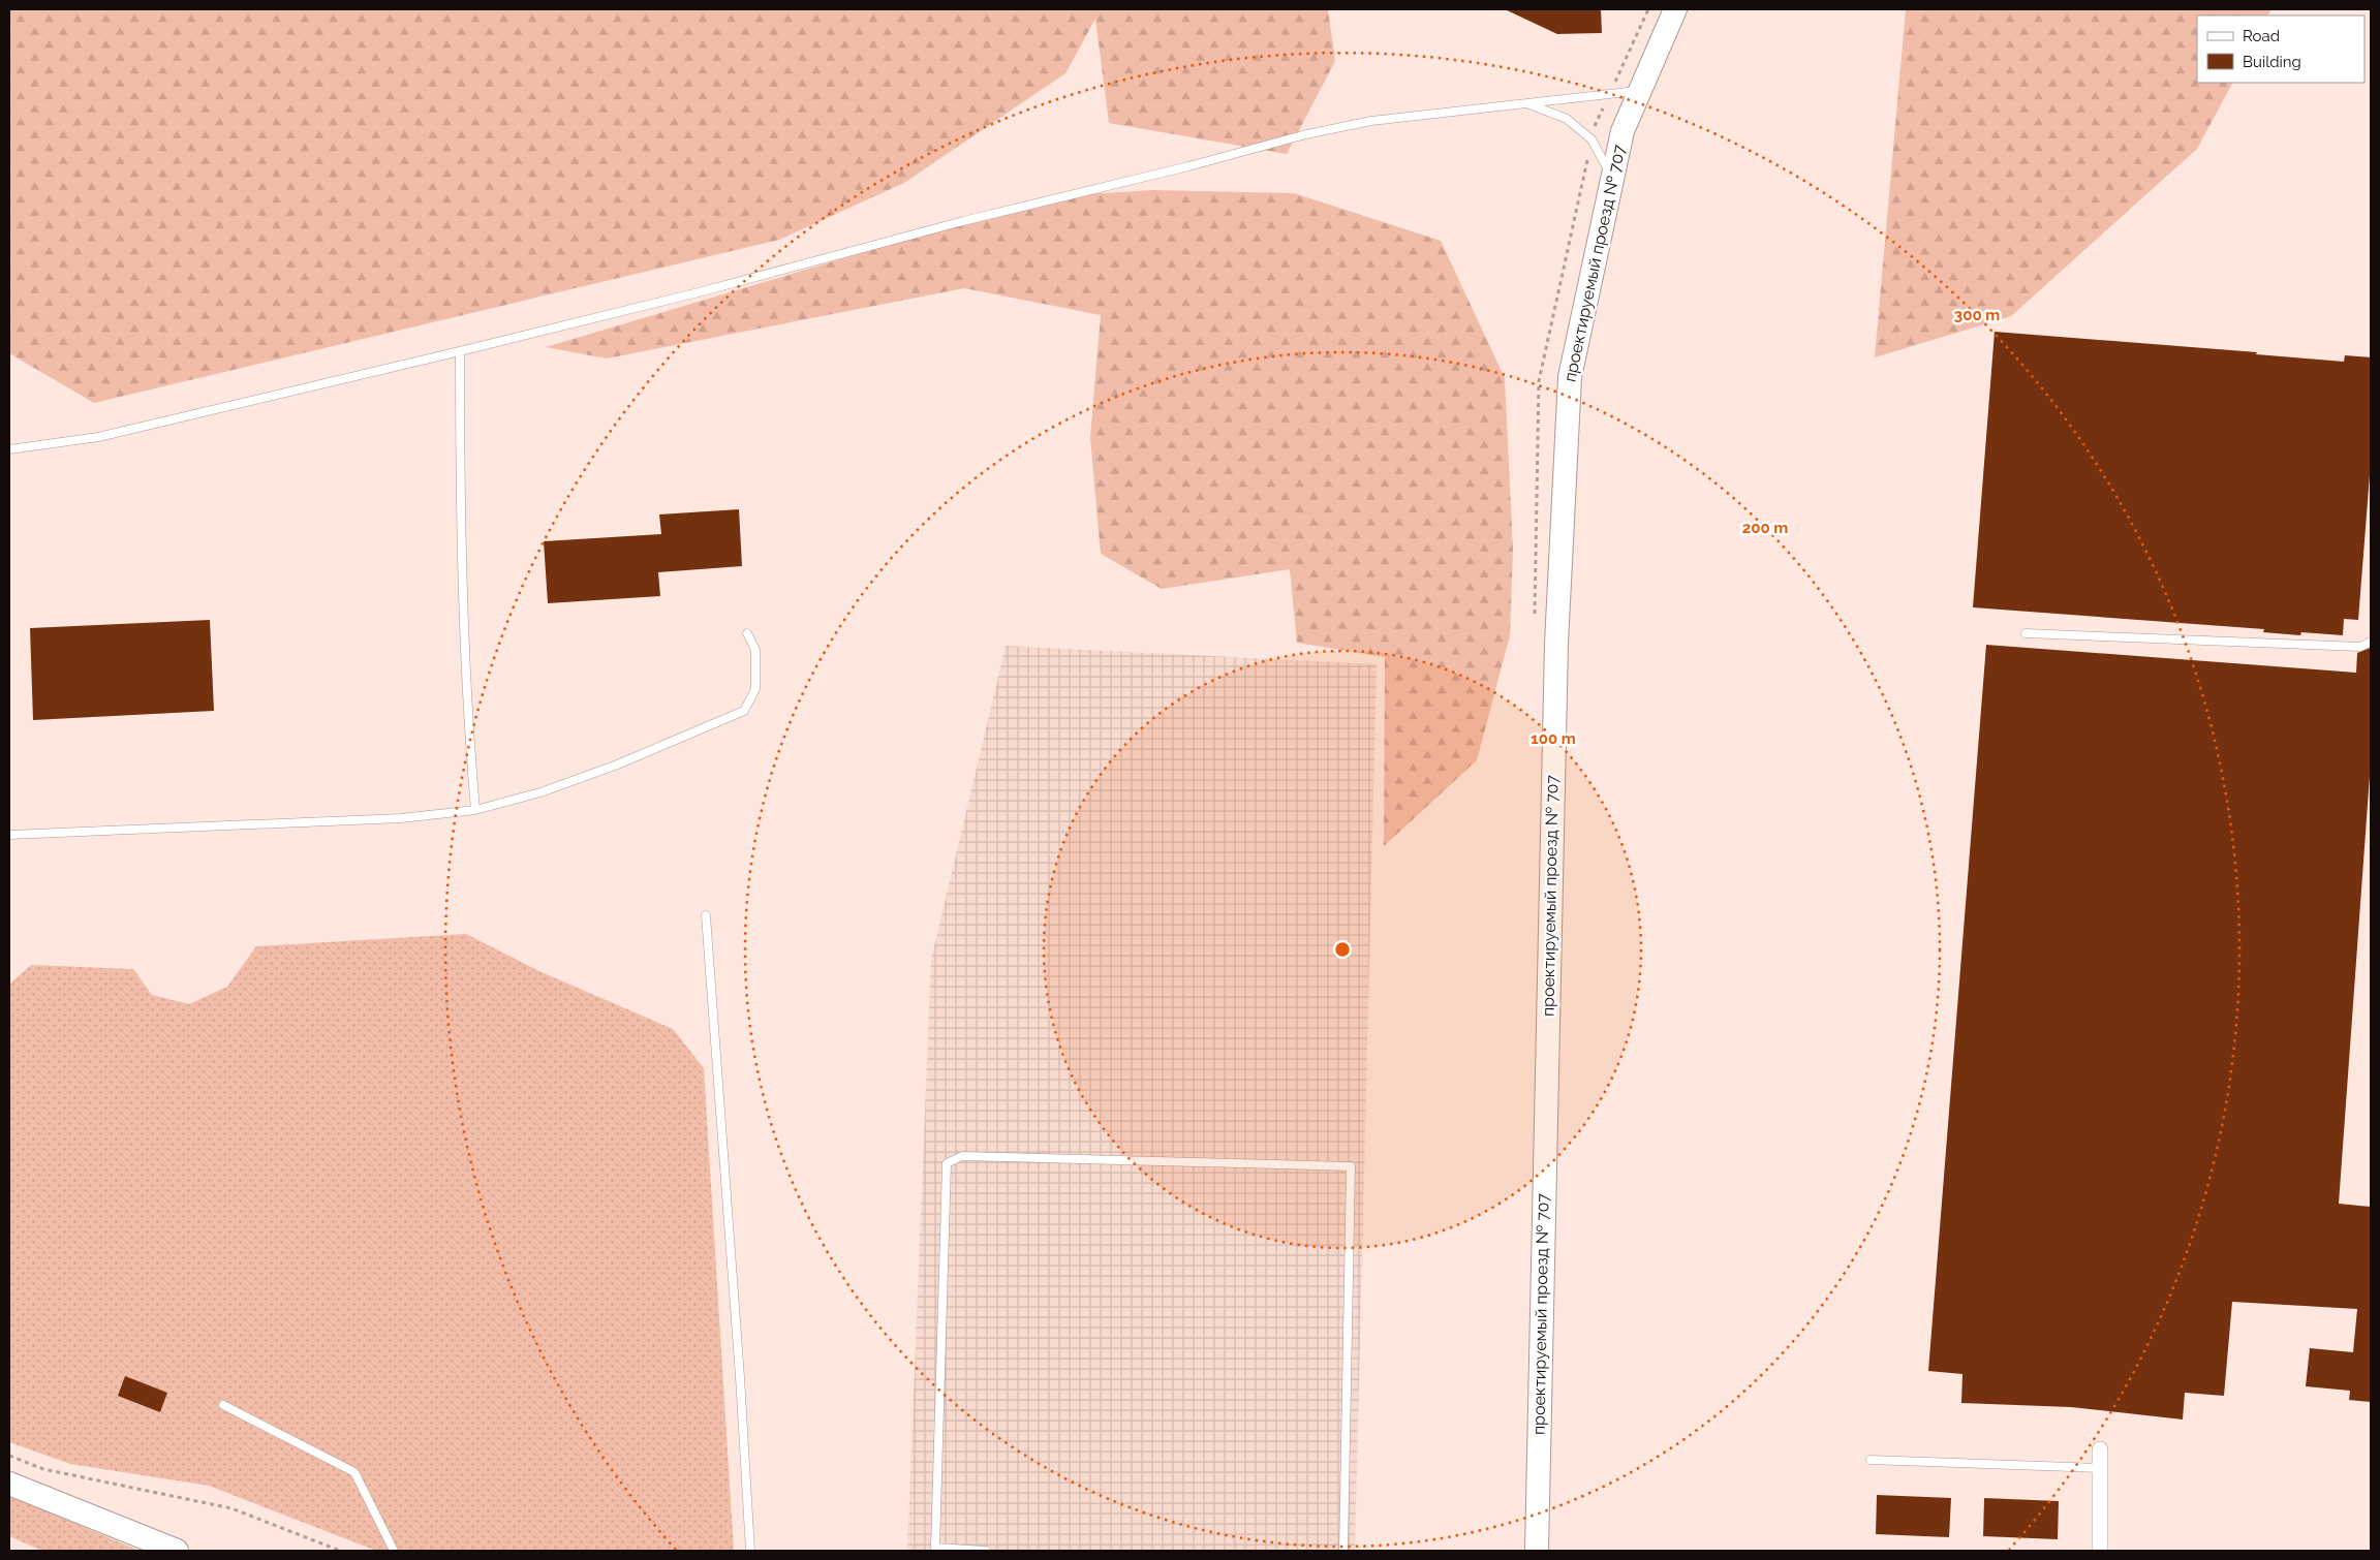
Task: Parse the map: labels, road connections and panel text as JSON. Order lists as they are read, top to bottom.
{
  "streets": {
    "street": ["проектируемый проезд № 707"]
  },
  "legend": ["Road", "Building"],
  "rings": ["300 m", "200 m", "100 m"]
}
